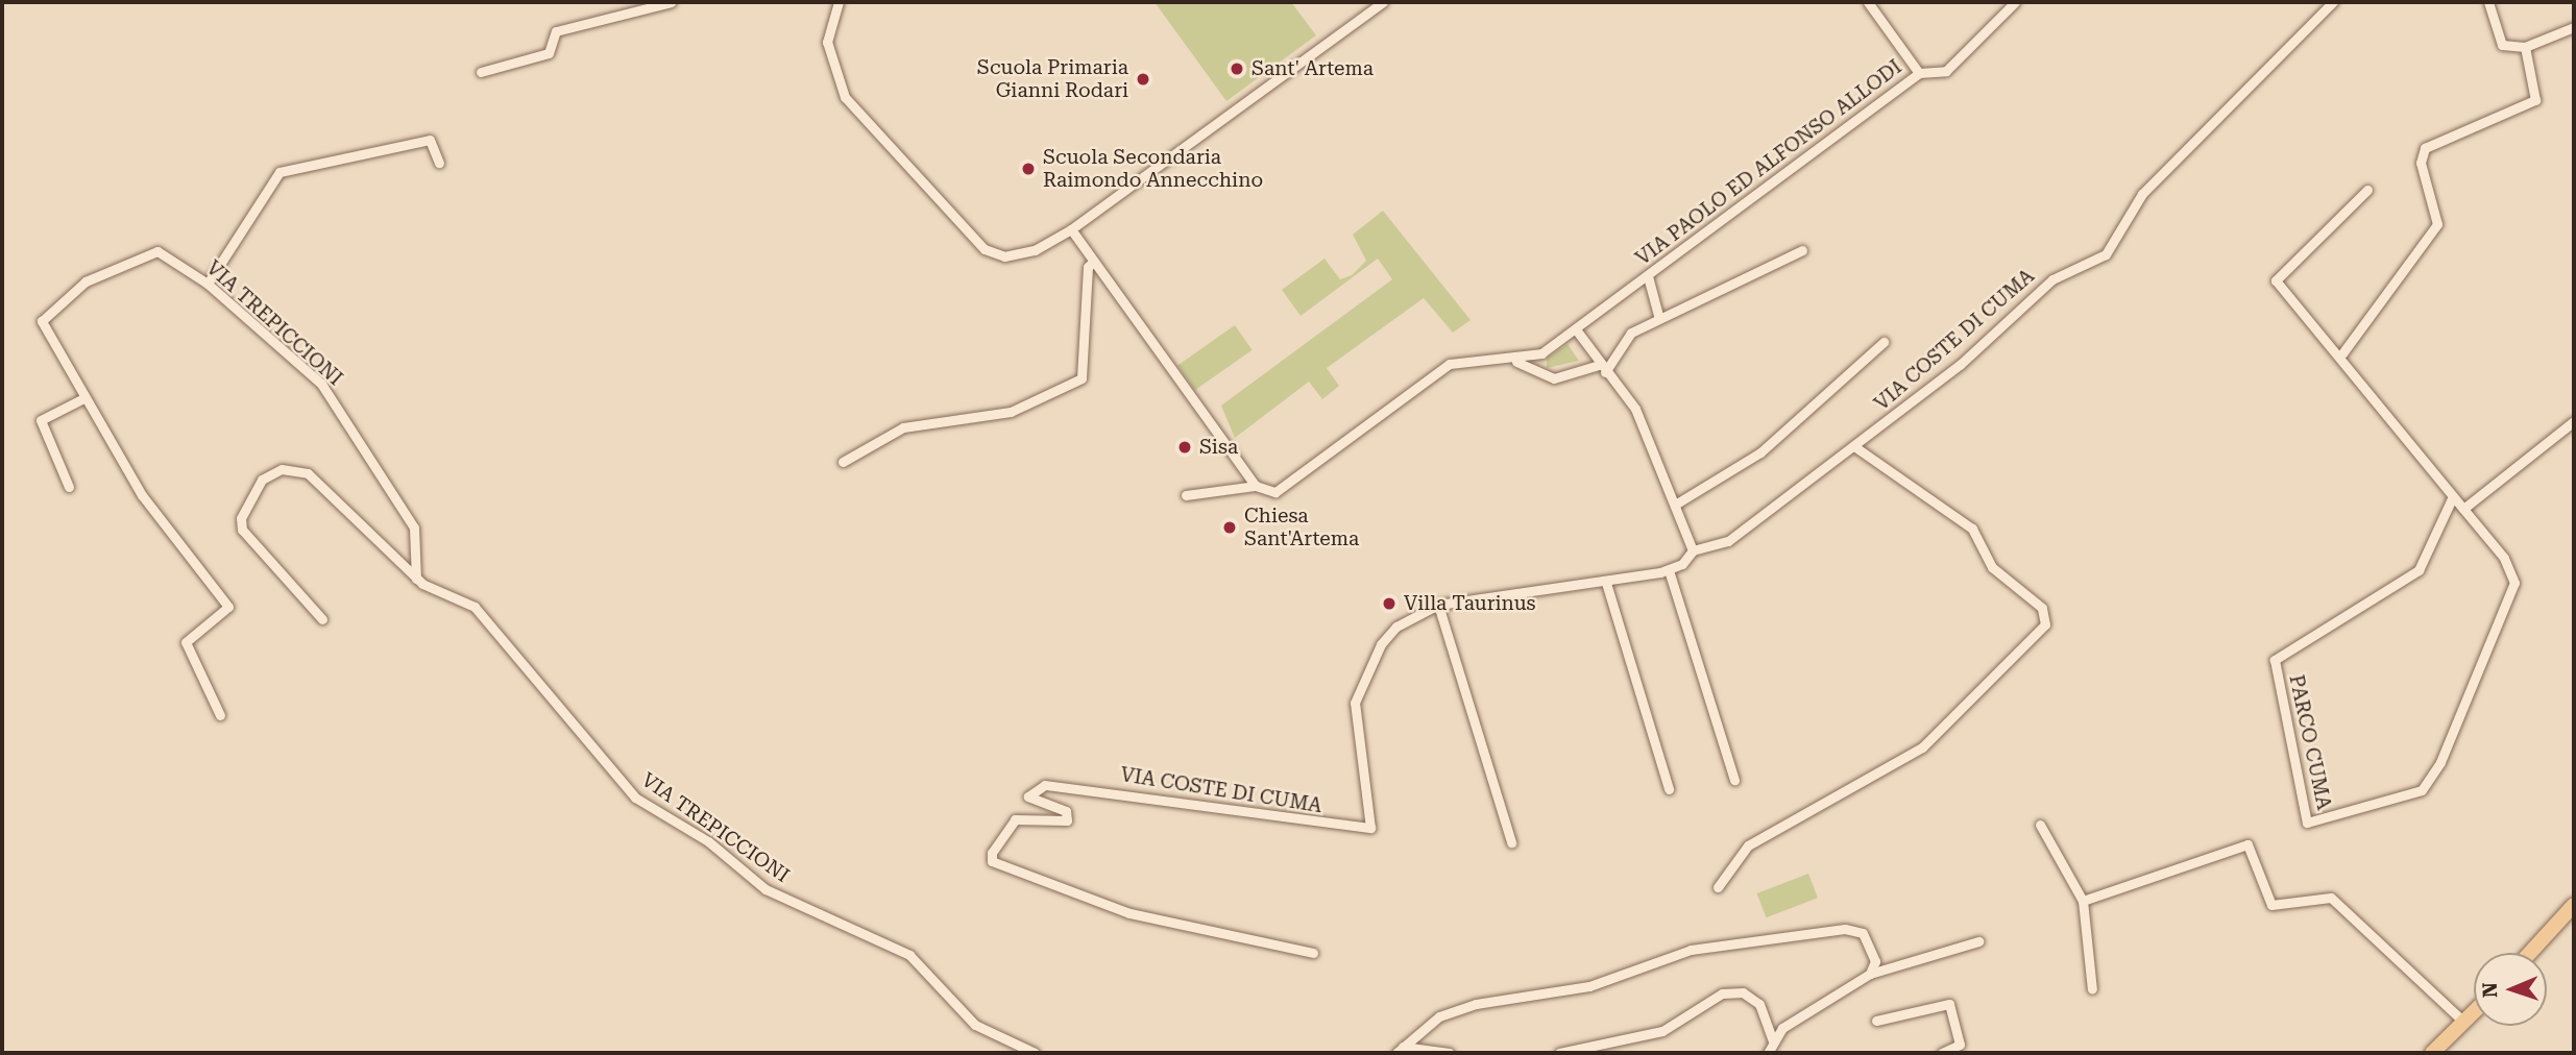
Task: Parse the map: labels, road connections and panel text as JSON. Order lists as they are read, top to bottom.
{
  "streets": {
    "street": [
      "VIA PAOLO ED ALFONSO ALLODI",
      "VIA TREPICCIONI",
      "VIA COSTE DI CUMA",
      "PARCO CUMA"
    ]
  },
  "places": [
    "Sant' Artema",
    "Scuola Primaria Gianni Rodari",
    "Scuola Secondaria Raimondo Annecchino",
    "Sisa",
    "Chiesa Sant'Artema",
    "Villa Taurinus"
  ],
  "north": "left"
}
